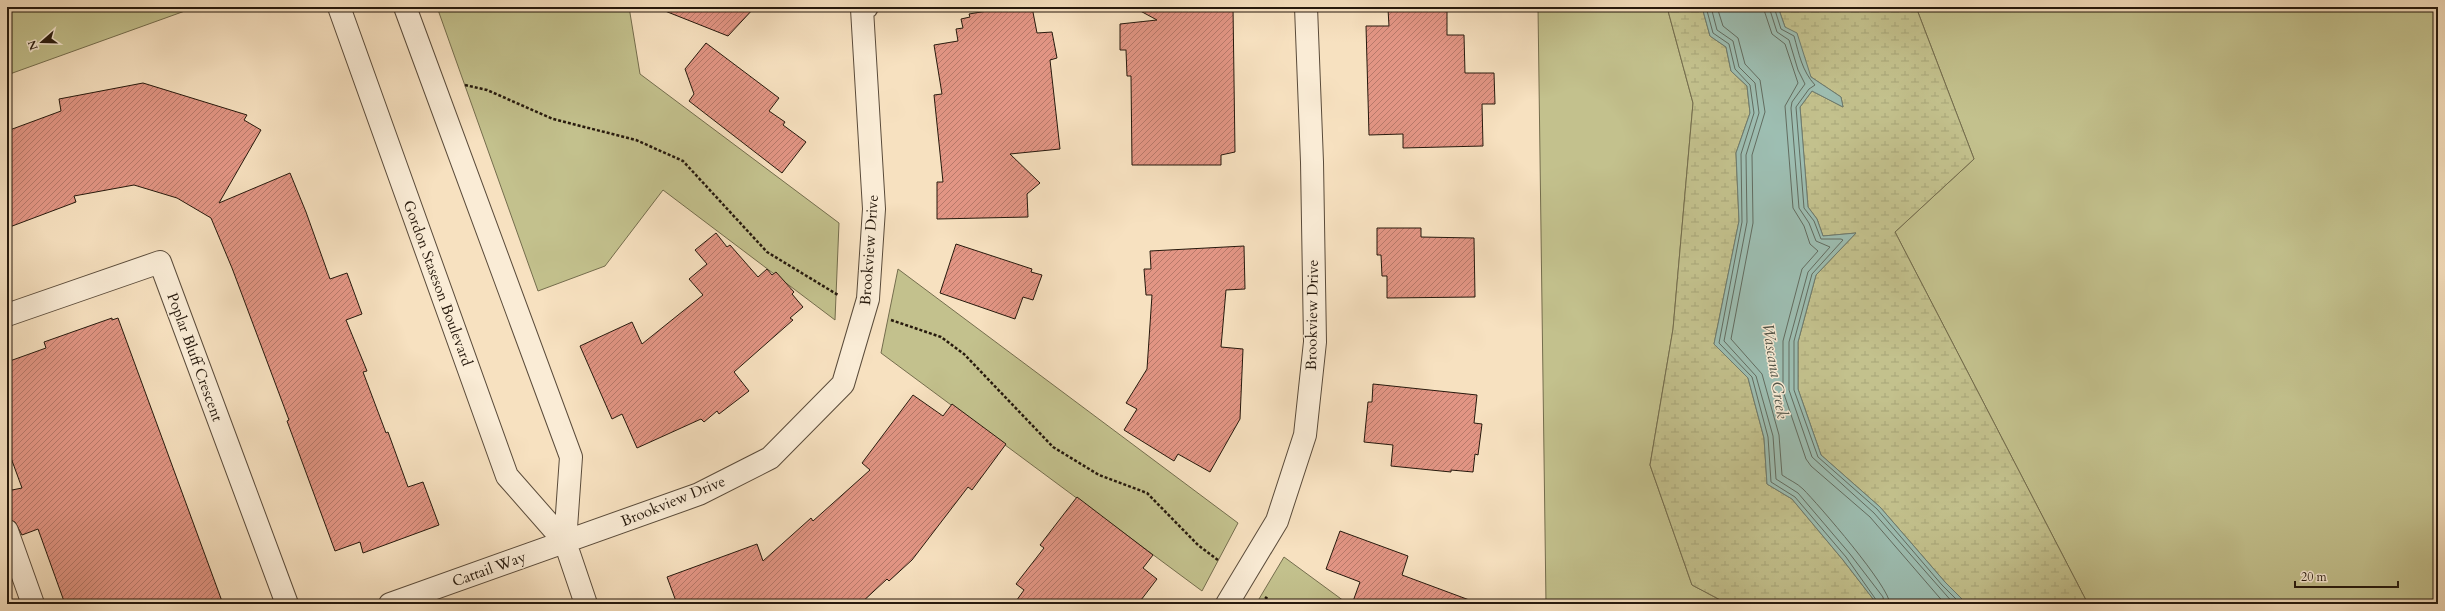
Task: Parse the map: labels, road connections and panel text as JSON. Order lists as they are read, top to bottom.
{
  "streets": {
    "street": [
      "Brookview Drive",
      "Gordon Staseson Boulevard",
      "Poplar Bluff Crescent",
      "Cattail Way"
    ]
  },
  "crossings": [
    ["Brookview Drive", "Gordon Staseson Boulevard"],
    ["Brookview Drive", "Cattail Way"],
    ["Gordon Staseson Boulevard", "Cattail Way"]
  ],
  "water": ["Wascana Creek"],
  "scale_bar": "20 m",
  "north": "left"
}
